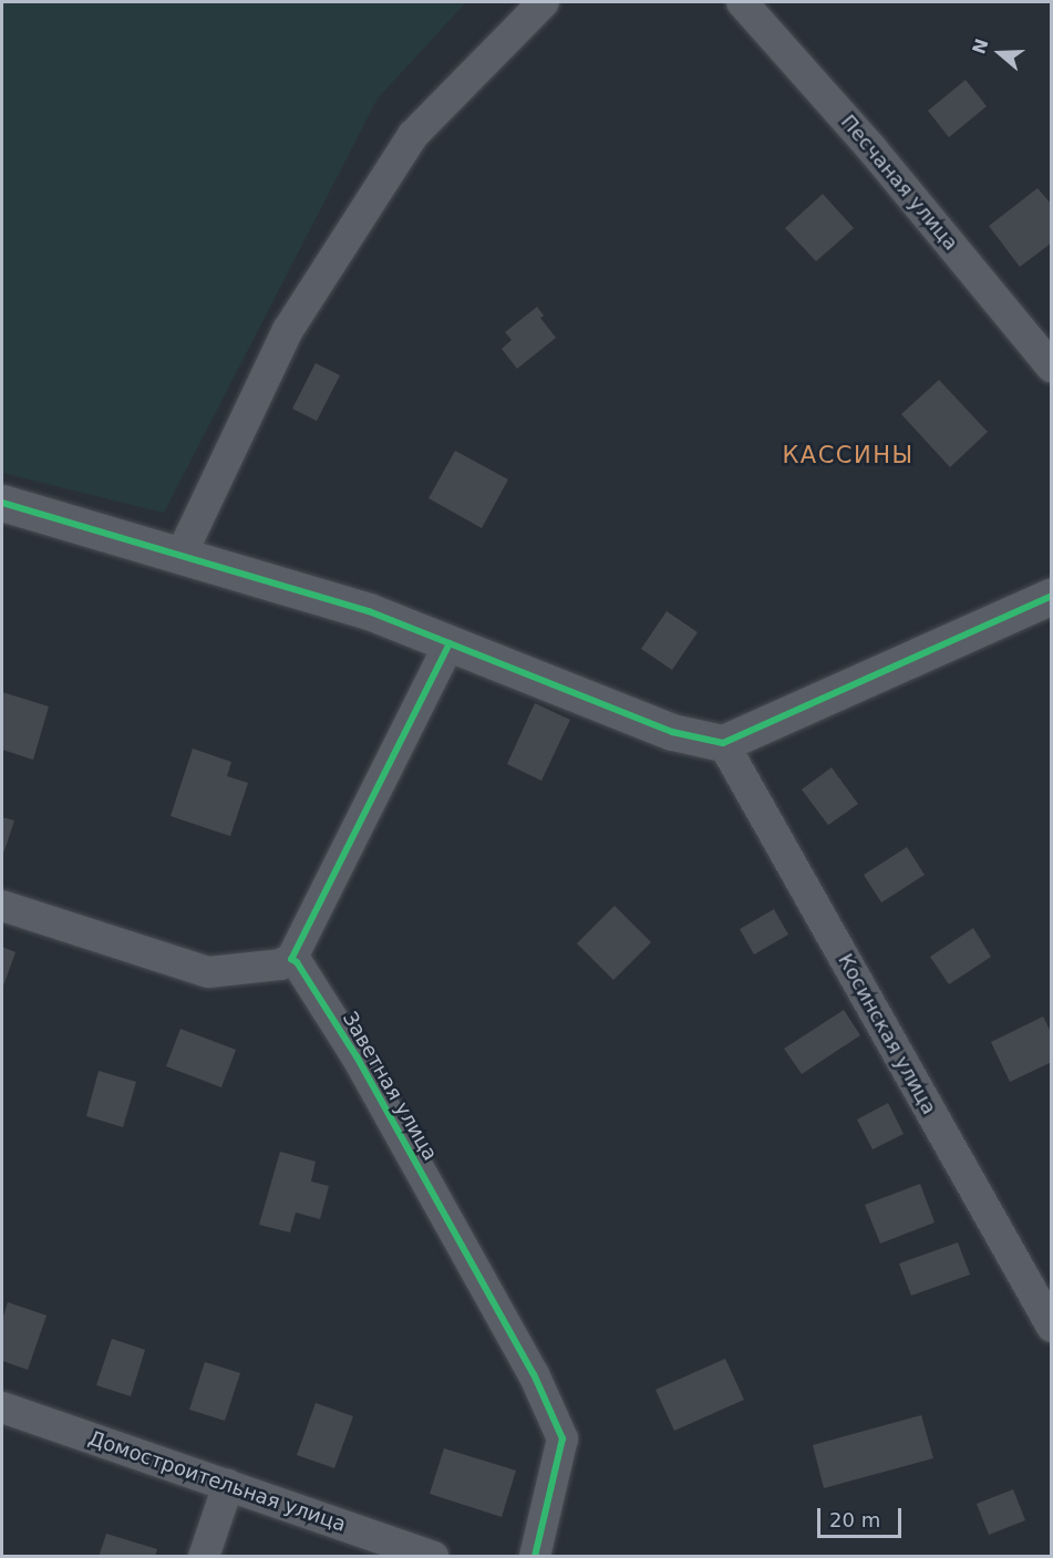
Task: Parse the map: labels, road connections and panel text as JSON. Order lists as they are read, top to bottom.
{
  "streets": {
    "street": [
      "Песчаная улица",
      "Косинская улица",
      "Заветная улица",
      "Домостроительная улица"
    ]
  },
  "districts": ["КАССИНЫ"],
  "scale_bar": "20 m",
  "north": "left"
}
